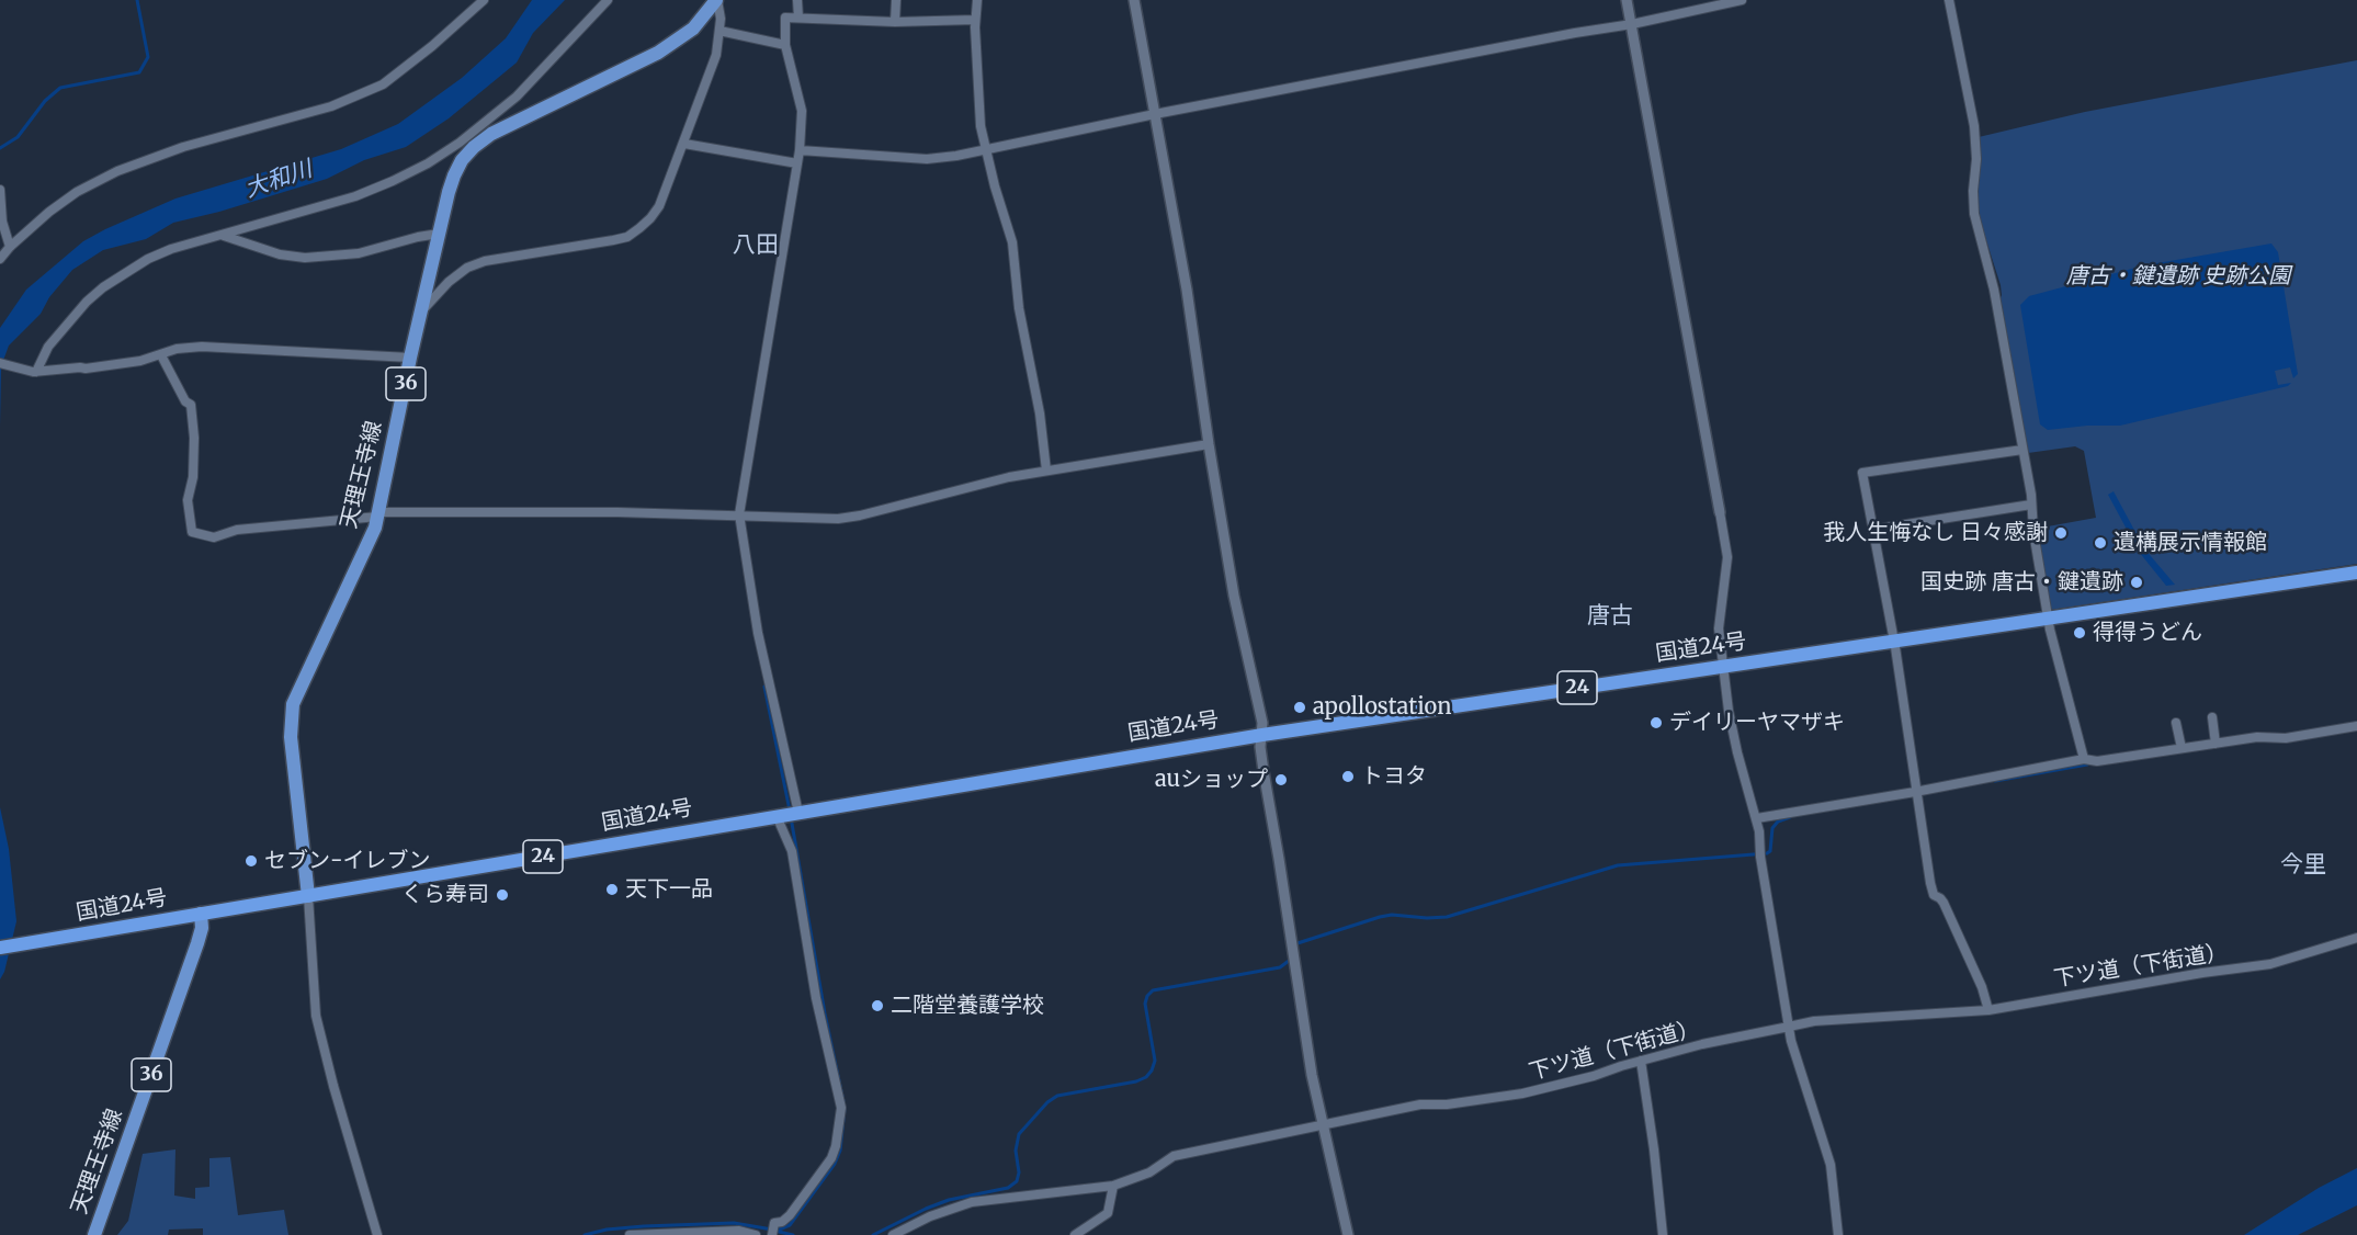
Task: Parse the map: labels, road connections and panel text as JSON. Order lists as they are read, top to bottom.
{
  "streets": {
    "highway": ["国道24号", "24"],
    "main road": ["36", "天理王寺線"],
    "street": ["下ツ道（下街道）"]
  },
  "crossings": [
    ["天理王寺線", "国道24号"]
  ],
  "districts": ["八田", "唐古", "今里"],
  "water": ["大和川"],
  "parks": ["唐古・鍵遺跡 史跡公園"],
  "places": [
    "我人生悔なし 日々感謝",
    "遺構展示情報館",
    "国史跡 唐古・鍵遺跡",
    "得得うどん",
    "apollostation",
    "デイリーヤマザキ",
    "トヨタ",
    "auショップ",
    "セブン-イレブン",
    "天下一品",
    "くら寿司",
    "二階堂養護学校"
  ]
}
